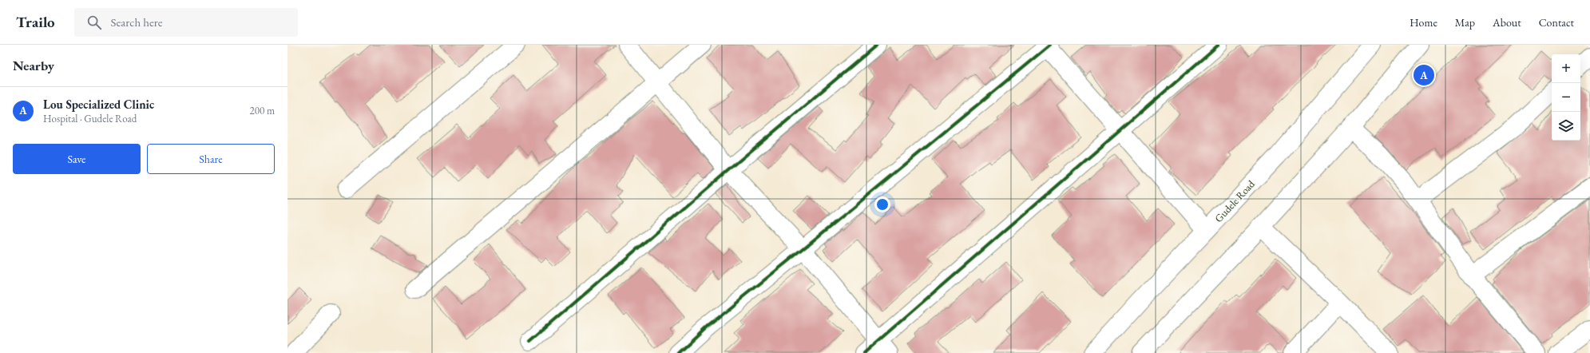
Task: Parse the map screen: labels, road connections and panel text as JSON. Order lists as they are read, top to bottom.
{
  "streets": {
    "main road": ["Gudele Road"]
  },
  "page": {
    "header": "Trailo",
    "search": "Search here",
    "nav": [
      "Home",
      "Map",
      "About",
      "Contact"
    ],
    "heading": "Nearby",
    "map_buttons": ["+", "−"],
    "pins": "A",
    "list": [
      {
        "mark": "A",
        "name": "Lou Specialized Clinic",
        "note": "Hospital · Gudele Road",
        "value": "200 m"
      }
    ],
    "buttons": ["Save", "Share"]
  }
}
